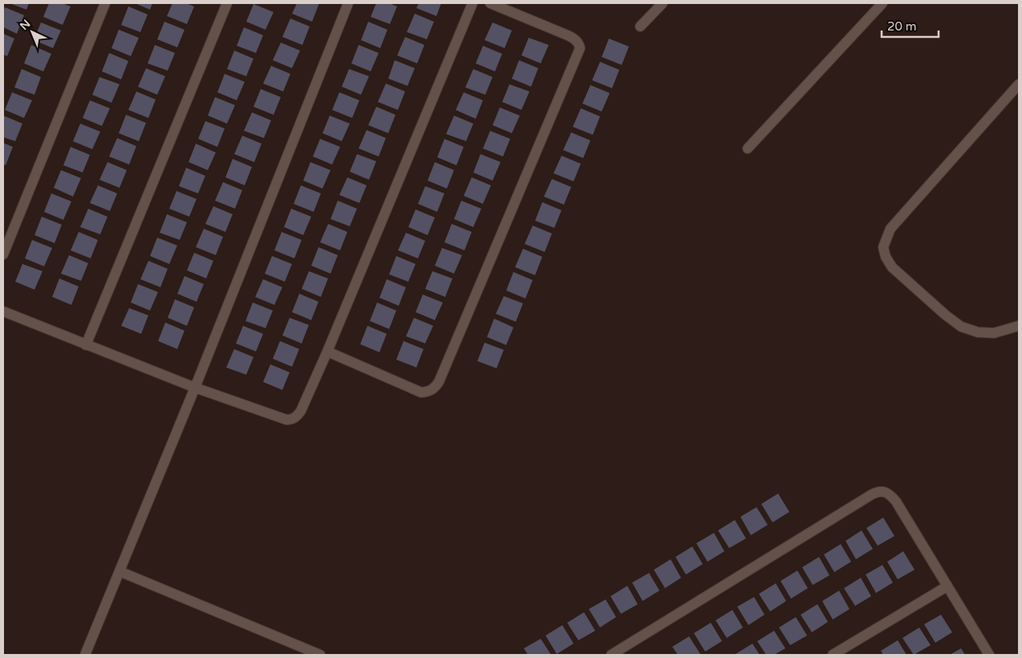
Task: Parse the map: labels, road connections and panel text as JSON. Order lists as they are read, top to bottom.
{
  "scale_bar": "20 m",
  "north": "top left"
}
